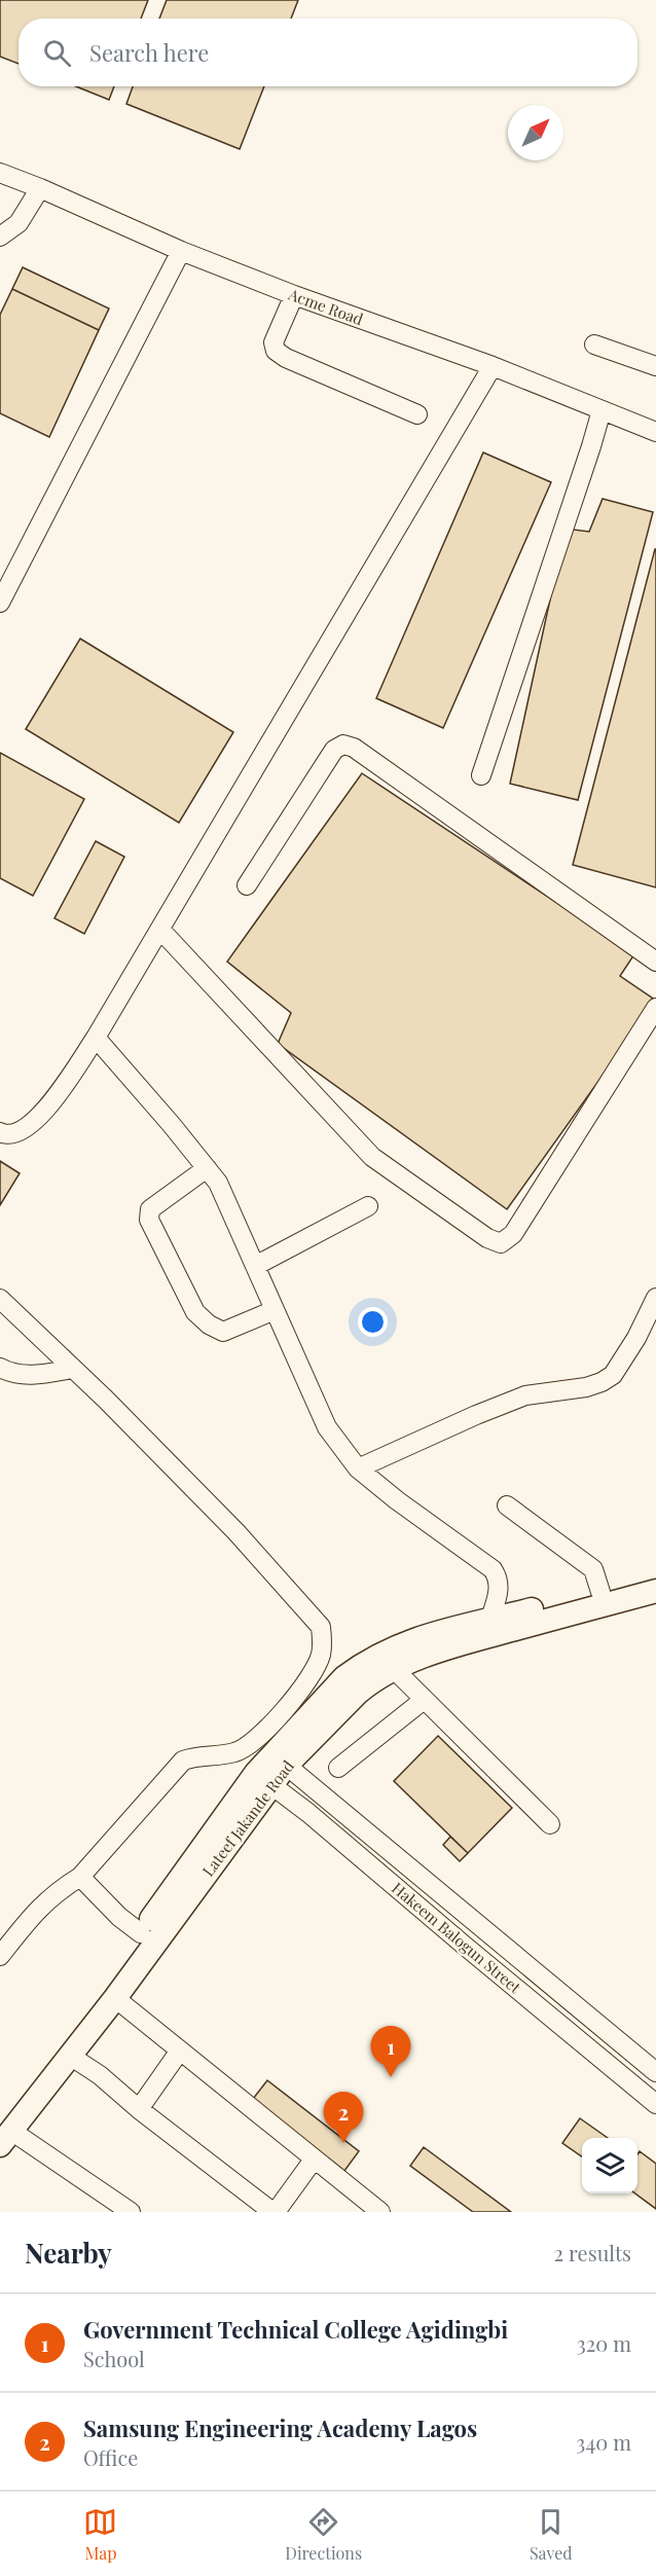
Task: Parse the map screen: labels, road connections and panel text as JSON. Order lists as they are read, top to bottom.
{
  "streets": {
    "main road": ["Lateef Jakande Road"],
    "street": ["Acme Road", "Hakeem Balogun Street"]
  },
  "crossings": [
    ["Lateef Jakande Road", "Hakeem Balogun Street"]
  ],
  "north": "top right",
  "page": {
    "search": "Search here",
    "pins": ["1", "2"],
    "heading": ["Nearby", "2 results"],
    "list": [
      {
        "mark": "1",
        "name": "Government Technical College Agidingbi",
        "note": "School",
        "value": "320 m"
      },
      {
        "mark": "2",
        "name": "Samsung Engineering Academy Lagos",
        "note": "Office",
        "value": "340 m"
      }
    ],
    "nav": ["Map", "Directions", "Saved"]
  }
}
